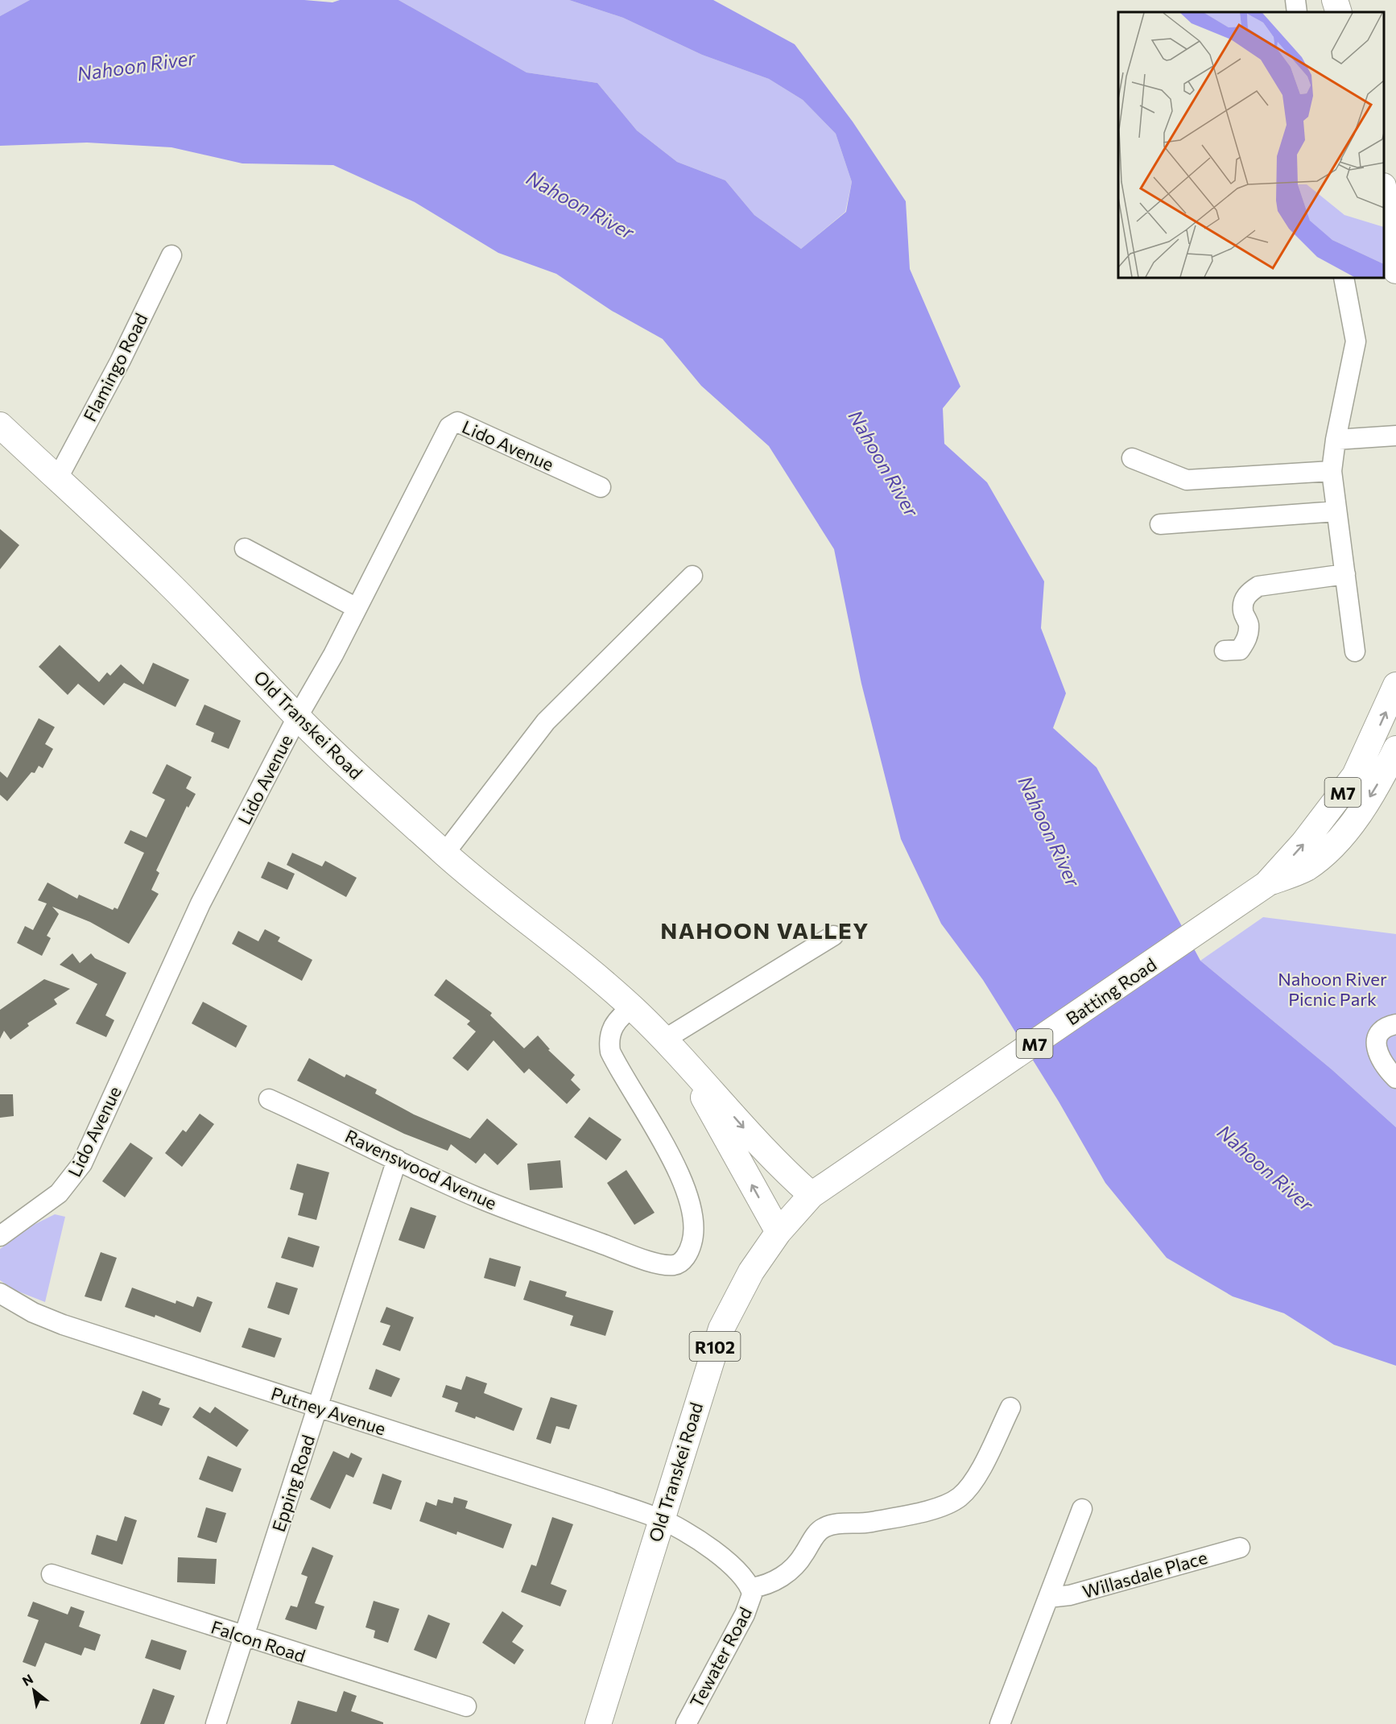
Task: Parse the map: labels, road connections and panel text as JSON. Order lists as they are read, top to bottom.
{
  "streets": {
    "main road": [
      "Old Transkei Road",
      "M7",
      "Batting Road",
      "R102"
    ],
    "street": [
      "Flamingo Road",
      "Lido Avenue",
      "Ravenswood Avenue",
      "Putney Avenue",
      "Epping Road",
      "Willasdale Place",
      "Falcon Road",
      "Tewater Road"
    ]
  },
  "crossings": [
    ["Flamingo Road", "Old Transkei Road"],
    ["Lido Avenue", "Old Transkei Road"],
    ["Old Transkei Road", "Batting Road"],
    ["Old Transkei Road", "Ravenswood Avenue"],
    ["Old Transkei Road", "Putney Avenue"],
    ["Old Transkei Road", "Tewater Road"],
    ["Ravenswood Avenue", "Epping Road"],
    ["Putney Avenue", "Epping Road"],
    ["Putney Avenue", "Tewater Road"],
    ["Epping Road", "Falcon Road"]
  ],
  "districts": ["NAHOON VALLEY"],
  "water": ["Nahoon River"],
  "parks": ["Nahoon River Picnic Park"],
  "north": "top left"
}
